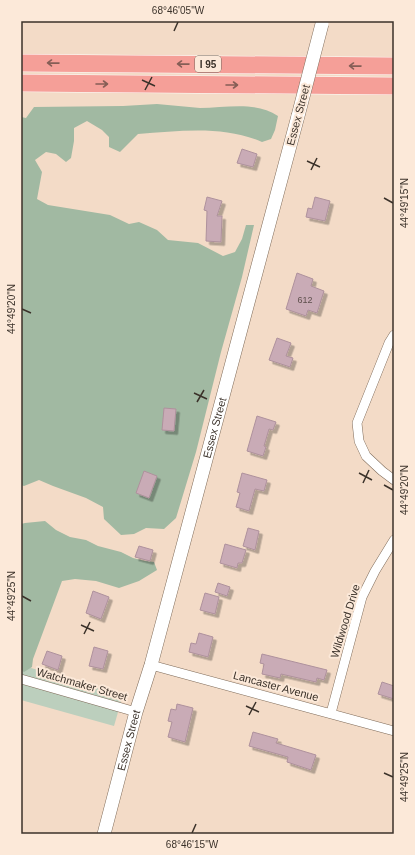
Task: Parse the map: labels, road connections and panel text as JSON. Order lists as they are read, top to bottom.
{
  "streets": {
    "highway": ["I 95"],
    "street": [
      "Essex Street",
      "Wildwood Drive",
      "Watchmaker Street",
      "Lancaster Avenue"
    ]
  },
  "crossings": [
    ["Essex Street", "Watchmaker Street"],
    ["Essex Street", "Lancaster Avenue"],
    ["Wildwood Drive", "Lancaster Avenue"]
  ],
  "house_numbers": ["612"],
  "coordinates": [
    "68°46'05\"W",
    "44°49'15\"N",
    "44°49'20\"N",
    "44°49'25\"N",
    "68°46'15\"W"
  ]
}
